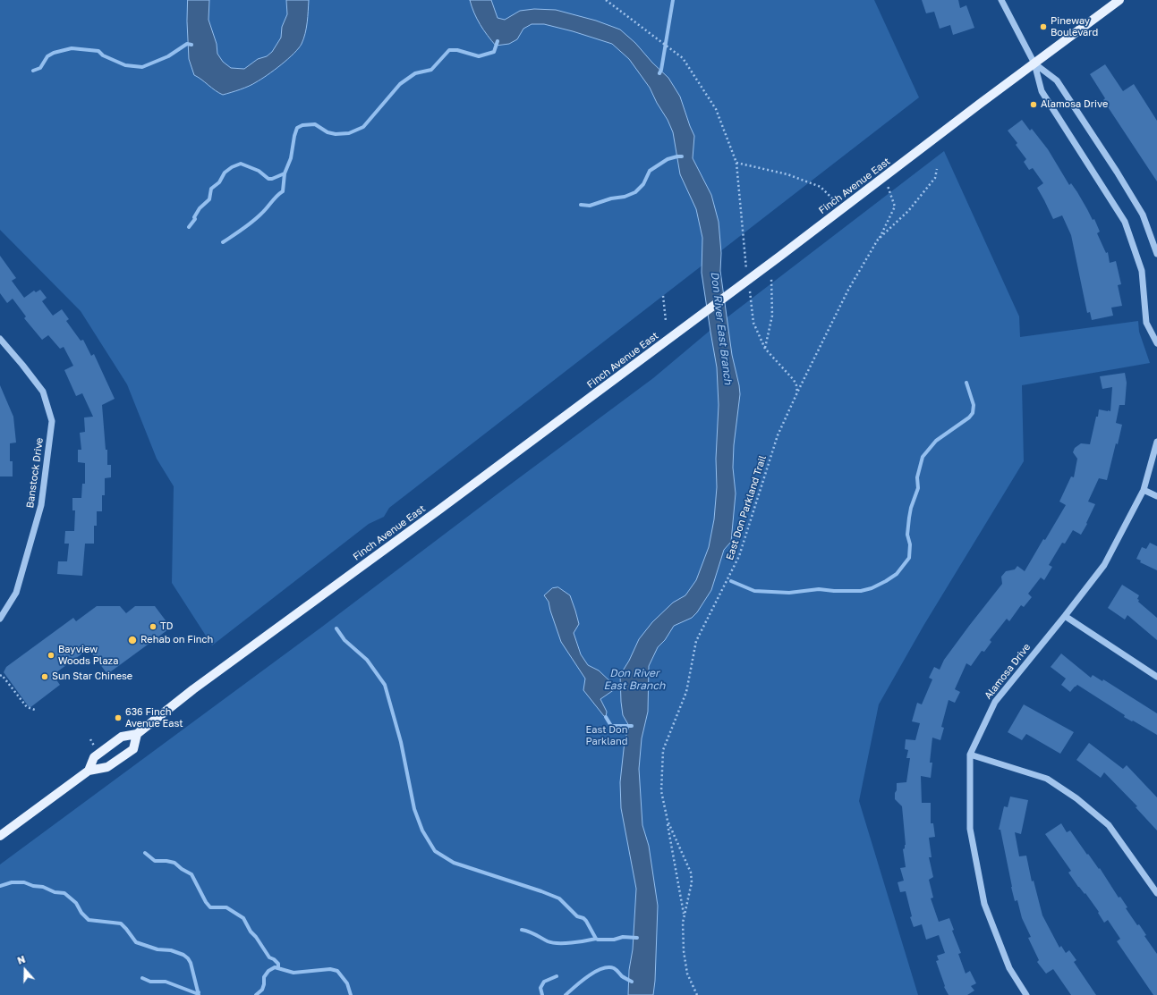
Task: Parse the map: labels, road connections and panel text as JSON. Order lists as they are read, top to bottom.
{
  "streets": {
    "main road": ["Finch Avenue East"],
    "street": ["Banstock Drive", "Alamosa Drive"],
    "path": ["East Don Parkland Trail"]
  },
  "crossings": [
    ["Finch Avenue East", "East Don Parkland Trail"]
  ],
  "water": ["Don River East Branch"],
  "parks": ["East Don Parkland"],
  "places": [
    "Pineway Boulevard",
    "Alamosa Drive",
    "TD",
    "Rehab on Finch",
    "Bayview Woods Plaza",
    "Sun Star Chinese",
    "636 Finch Avenue East"
  ],
  "north": "top"
}
